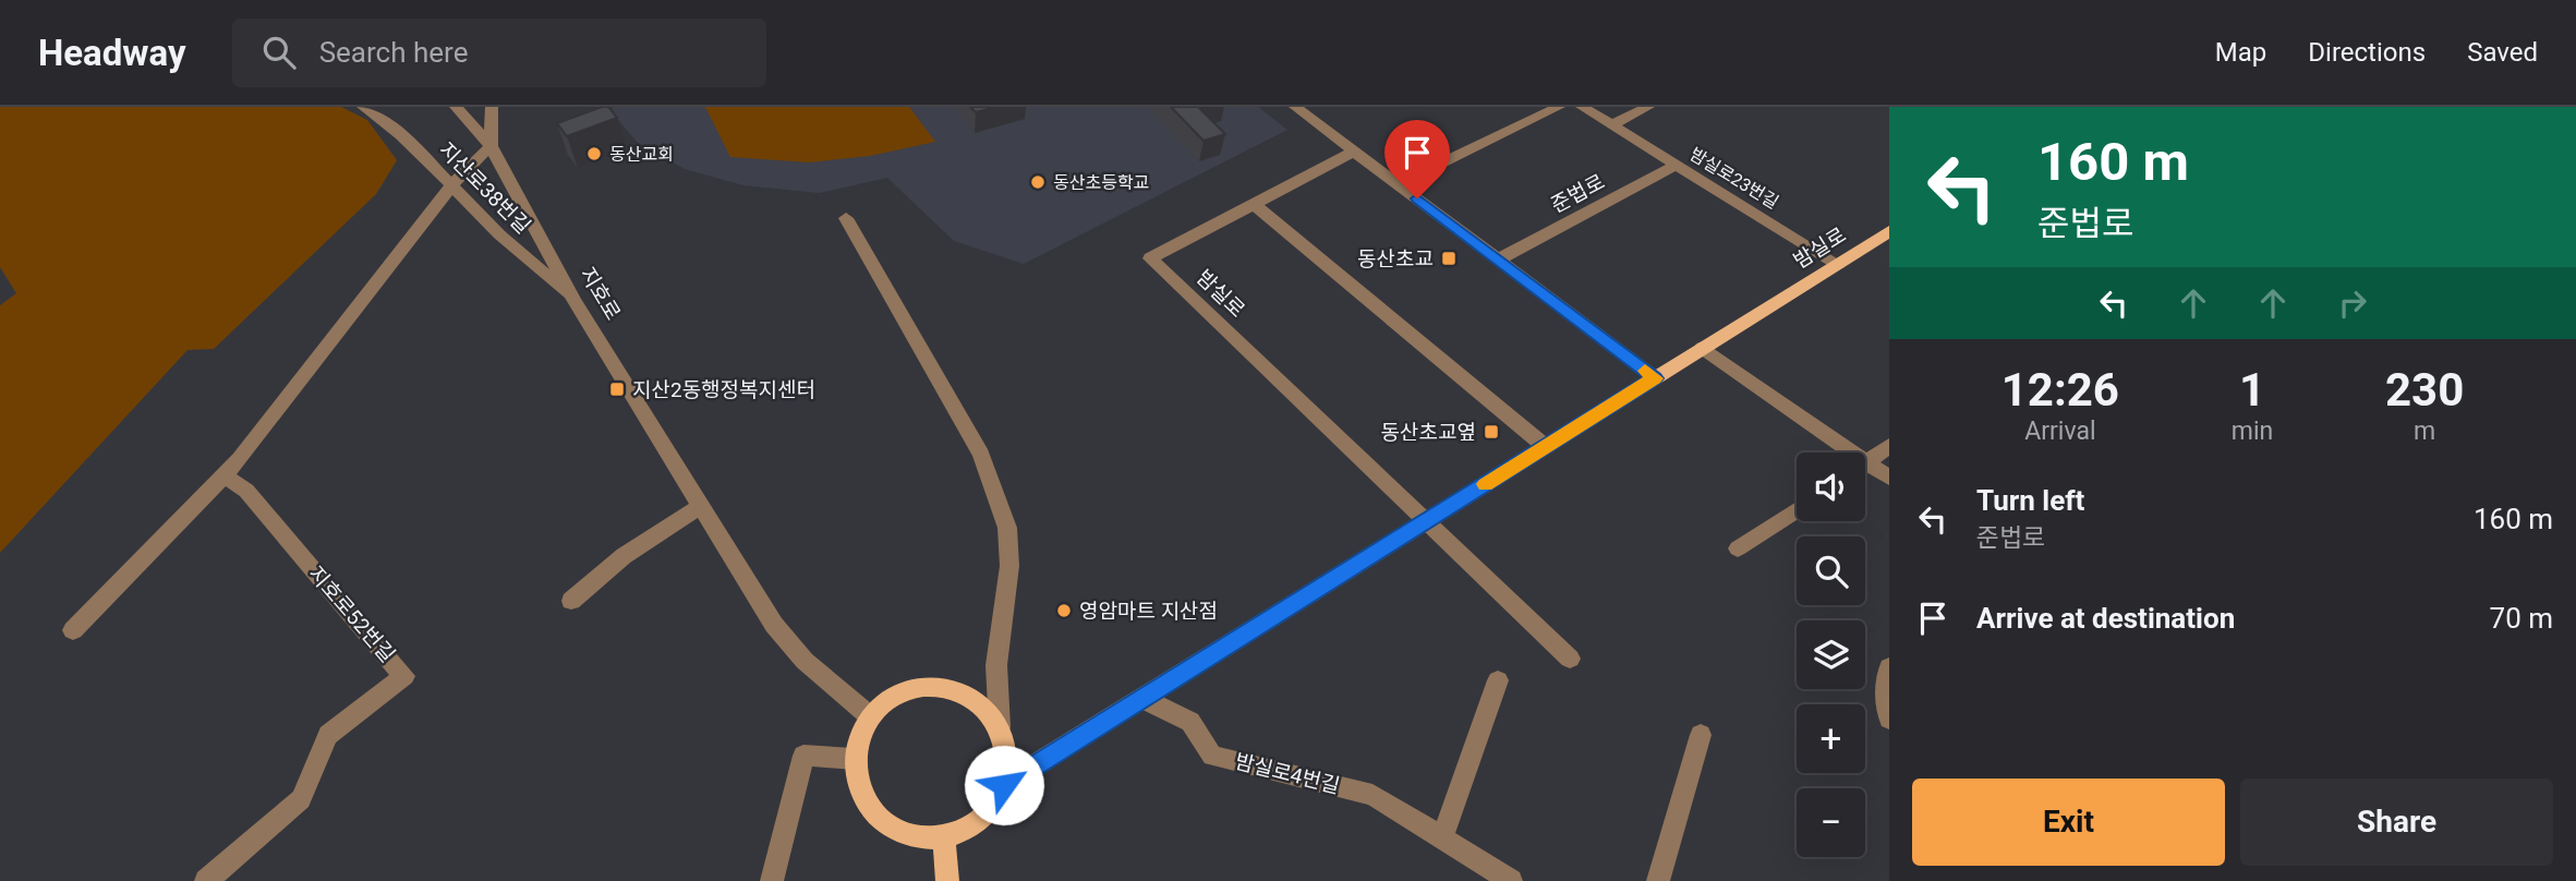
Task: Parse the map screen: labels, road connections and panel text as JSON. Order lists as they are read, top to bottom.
{
  "streets": {
    "main road": ["밤실로"],
    "street": [
      "밤실로23번길",
      "지산로38번길",
      "준법로",
      "지호로",
      "지호로52번길",
      "밤실로4번길"
    ]
  },
  "crossings": [
    ["밤실로23번길", "준법로"],
    ["밤실로23번길", "밤실로"],
    ["지산로38번길", "지호로"],
    ["밤실로", "지호로"],
    ["밤실로", "밤실로4번길"]
  ],
  "places": {
    "other": ["동산교회", "동산초등학교", "영암마트 지산점"],
    "transit": ["동산초교", "지산2동행정복지센터", "동산초교옆"]
  },
  "page": {
    "header": "Headway",
    "search": "Search here",
    "nav": ["Map", "Directions", "Saved"],
    "turn": ["160 m", "준법로"],
    "eta": [
      "12:26",
      "Arrival",
      "1",
      "min",
      "230",
      "m"
    ],
    "map_buttons": ["+", "−"],
    "list": [
      {
        "name": "Turn left",
        "note": "준법로",
        "value": "160 m"
      },
      {
        "name": "Arrive at destination",
        "value": "70 m"
      }
    ],
    "buttons": ["Exit", "Share"]
  }
}
